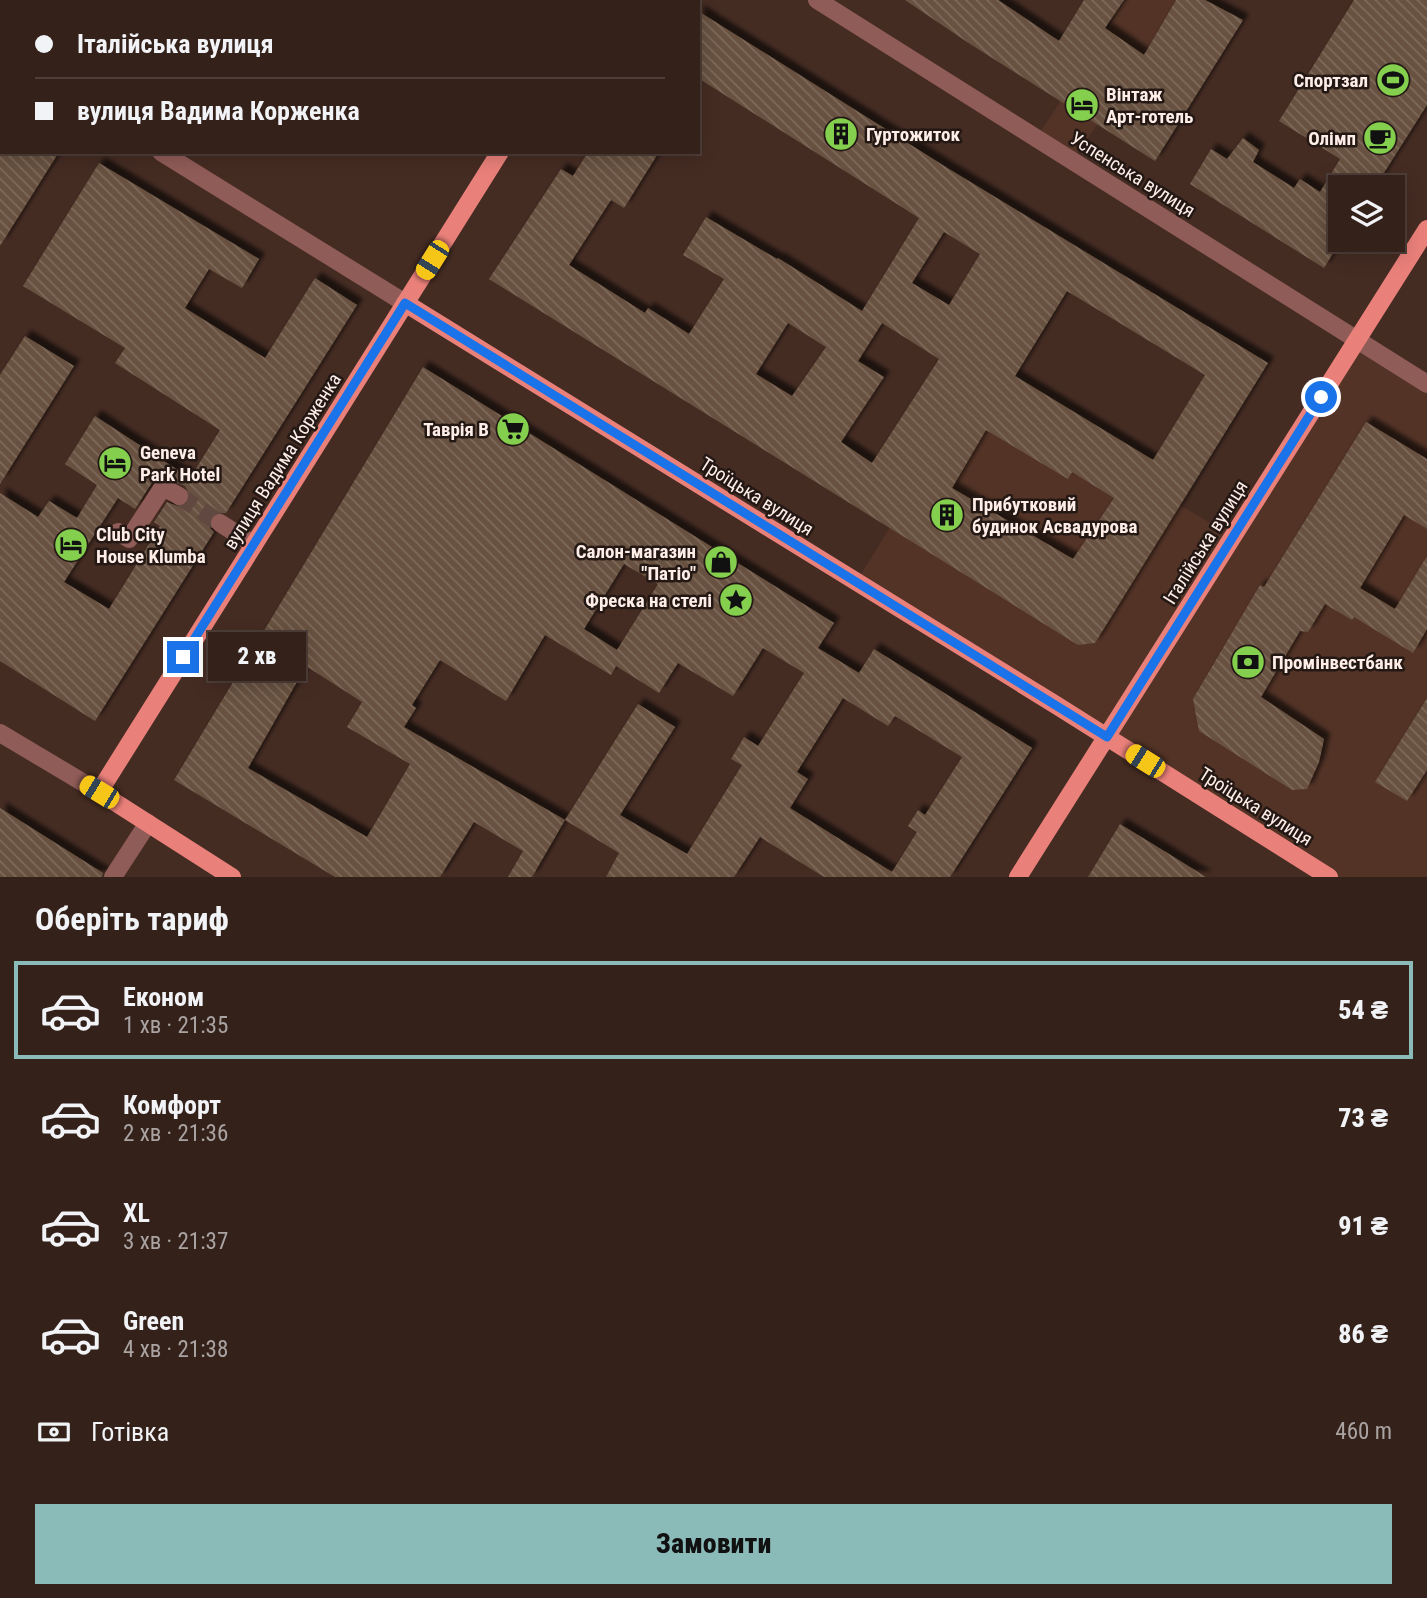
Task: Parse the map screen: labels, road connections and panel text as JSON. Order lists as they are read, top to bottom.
{
  "streets": {
    "main road": ["вулиця Вадима Корженка", "Троїцька вулиця", "Італійська вулиця"],
    "street": ["Успенська вулиця"]
  },
  "crossings": [
    ["Успенська вулиця", "Італійська вулиця"],
    ["вулиця Вадима Корженка", "Троїцька вулиця"],
    ["Троїцька вулиця", "Італійська вулиця"]
  ],
  "places": {
    "sports": ["Спортзал"],
    "hotel": ["Вінтаж Арт-готель", "Geneva Park Hotel", "Club City House Klumba"],
    "building": ["Гуртожиток", "Прибутковий будинок Асвадурова"],
    "cafe": ["Олімп"],
    "supermarket": ["Таврія В"],
    "shop": ["Салон-магазин \"Патіо\""],
    "place": ["Фреска на стелі"],
    "bank": ["Промінвестбанк"]
  },
  "page": {
    "banner": ["Італійська вулиця", "вулиця Вадима Корженка"],
    "bubble": "2 хв",
    "heading": "Оберіть тариф",
    "list": [
      {
        "name": "Економ",
        "note": "1 хв · 21:35",
        "value": "54 ₴"
      },
      {
        "name": "Комфорт",
        "note": "2 хв · 21:36",
        "value": "73 ₴"
      },
      {
        "name": "XL",
        "note": "3 хв · 21:37",
        "value": "91 ₴"
      },
      {
        "name": "Green",
        "note": "4 хв · 21:38",
        "value": "86 ₴"
      }
    ],
    "pay": ["Готівка", "460 m"],
    "buttons": "Замовити"
  }
}
